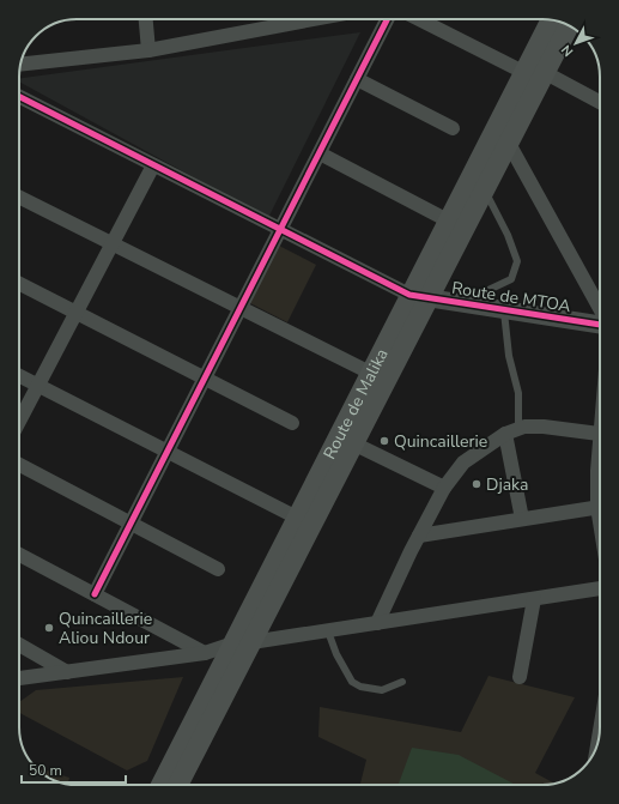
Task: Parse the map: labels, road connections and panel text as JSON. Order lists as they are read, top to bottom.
{
  "streets": {
    "main road": ["Route de Malika"],
    "street": ["Route de MTOA"]
  },
  "crossings": [
    ["Route de MTOA", "Route de Malika"]
  ],
  "places": ["Quincaillerie", "Djaka", "Quincaillerie Aliou Ndour"],
  "scale_bar": "50 m",
  "north": "bottom left"
}
